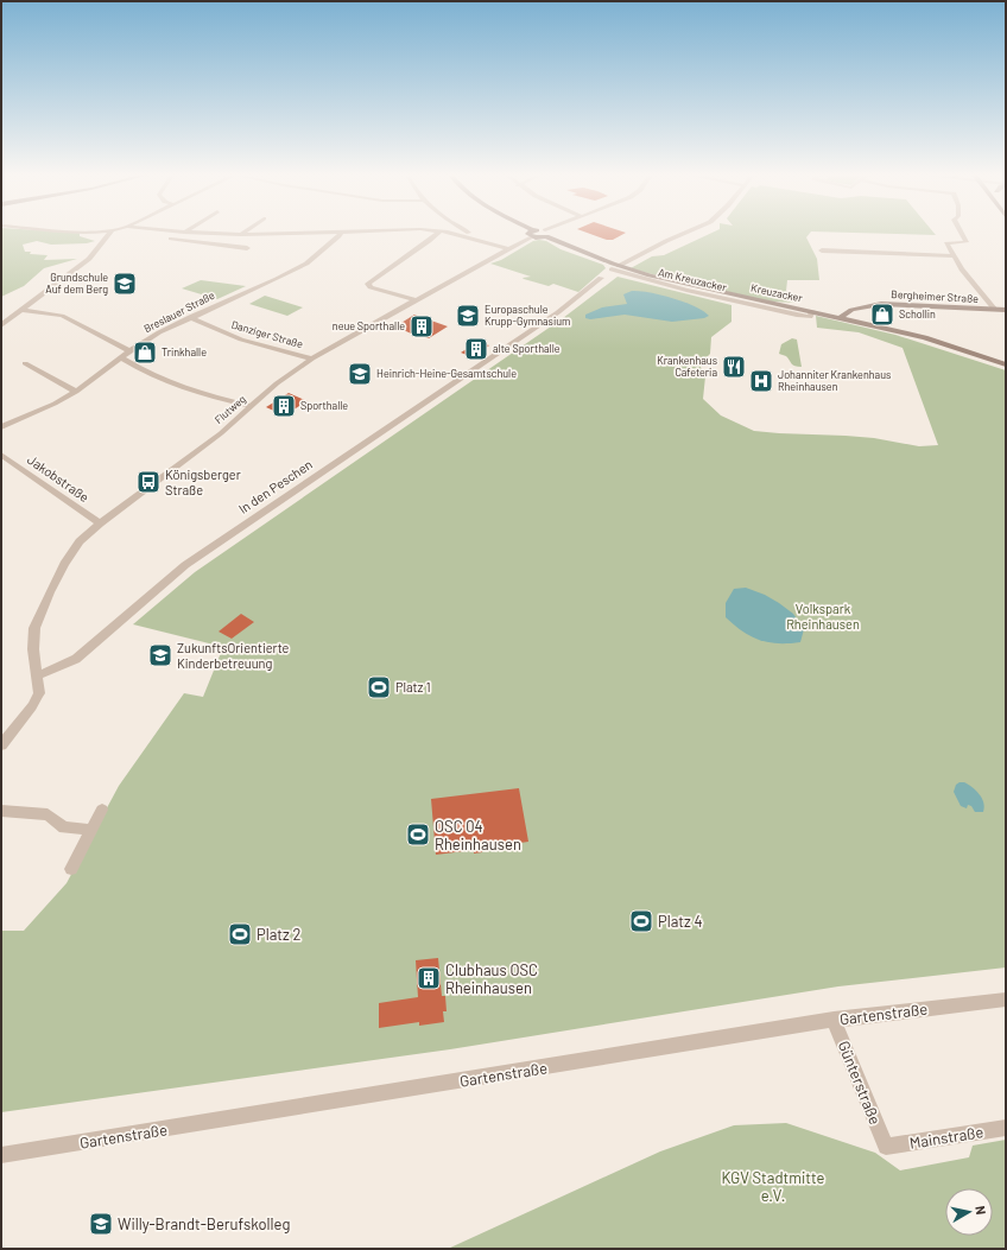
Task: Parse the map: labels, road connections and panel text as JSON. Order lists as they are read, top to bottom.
{
  "streets": {
    "street": [
      "Kreuzacker",
      "Bergheimer Straße",
      "Breslauer Straße",
      "Danziger Straße",
      "Flutweg",
      "Jakobstraße",
      "In den Peschen",
      "Gartenstraße",
      "Günterstraße",
      "Mainstraße"
    ]
  },
  "crossings": [
    ["Kreuzacker", "Bergheimer Straße"],
    ["Kreuzacker", "Flutweg"],
    ["Breslauer Straße", "Danziger Straße"],
    ["Danziger Straße", "Flutweg"],
    ["Flutweg", "Jakobstraße"],
    ["Flutweg", "In den Peschen"],
    ["Gartenstraße", "Günterstraße"],
    ["Günterstraße", "Mainstraße"]
  ],
  "parks": ["Volkspark Rheinhausen", "KGV Stadtmitte e.V."],
  "places": {
    "school or university": [
      "Grundschule Auf dem Berg",
      "Europaschule Krupp-Gymnasium",
      "Heinrich-Heine-Gesamtschule",
      "ZukunftsOrientierte Kinderbetreuung",
      "Willy-Brandt-Berufskolleg"
    ],
    "shop": ["Schollin", "Trinkhalle"],
    "building": [
      "neue Sporthalle",
      "alte Sporthalle",
      "Sporthalle",
      "Clubhaus OSC Rheinhausen"
    ],
    "restaurant": ["Krankenhaus Cafeteria"],
    "hospital": ["Johanniter Krankenhaus Rheinhausen"],
    "bus stop": ["Königsberger Straße"],
    "sports": [
      "Platz 1",
      "OSC 04 Rheinhausen",
      "Platz 4",
      "Platz 2"
    ]
  },
  "north": "right"
}
